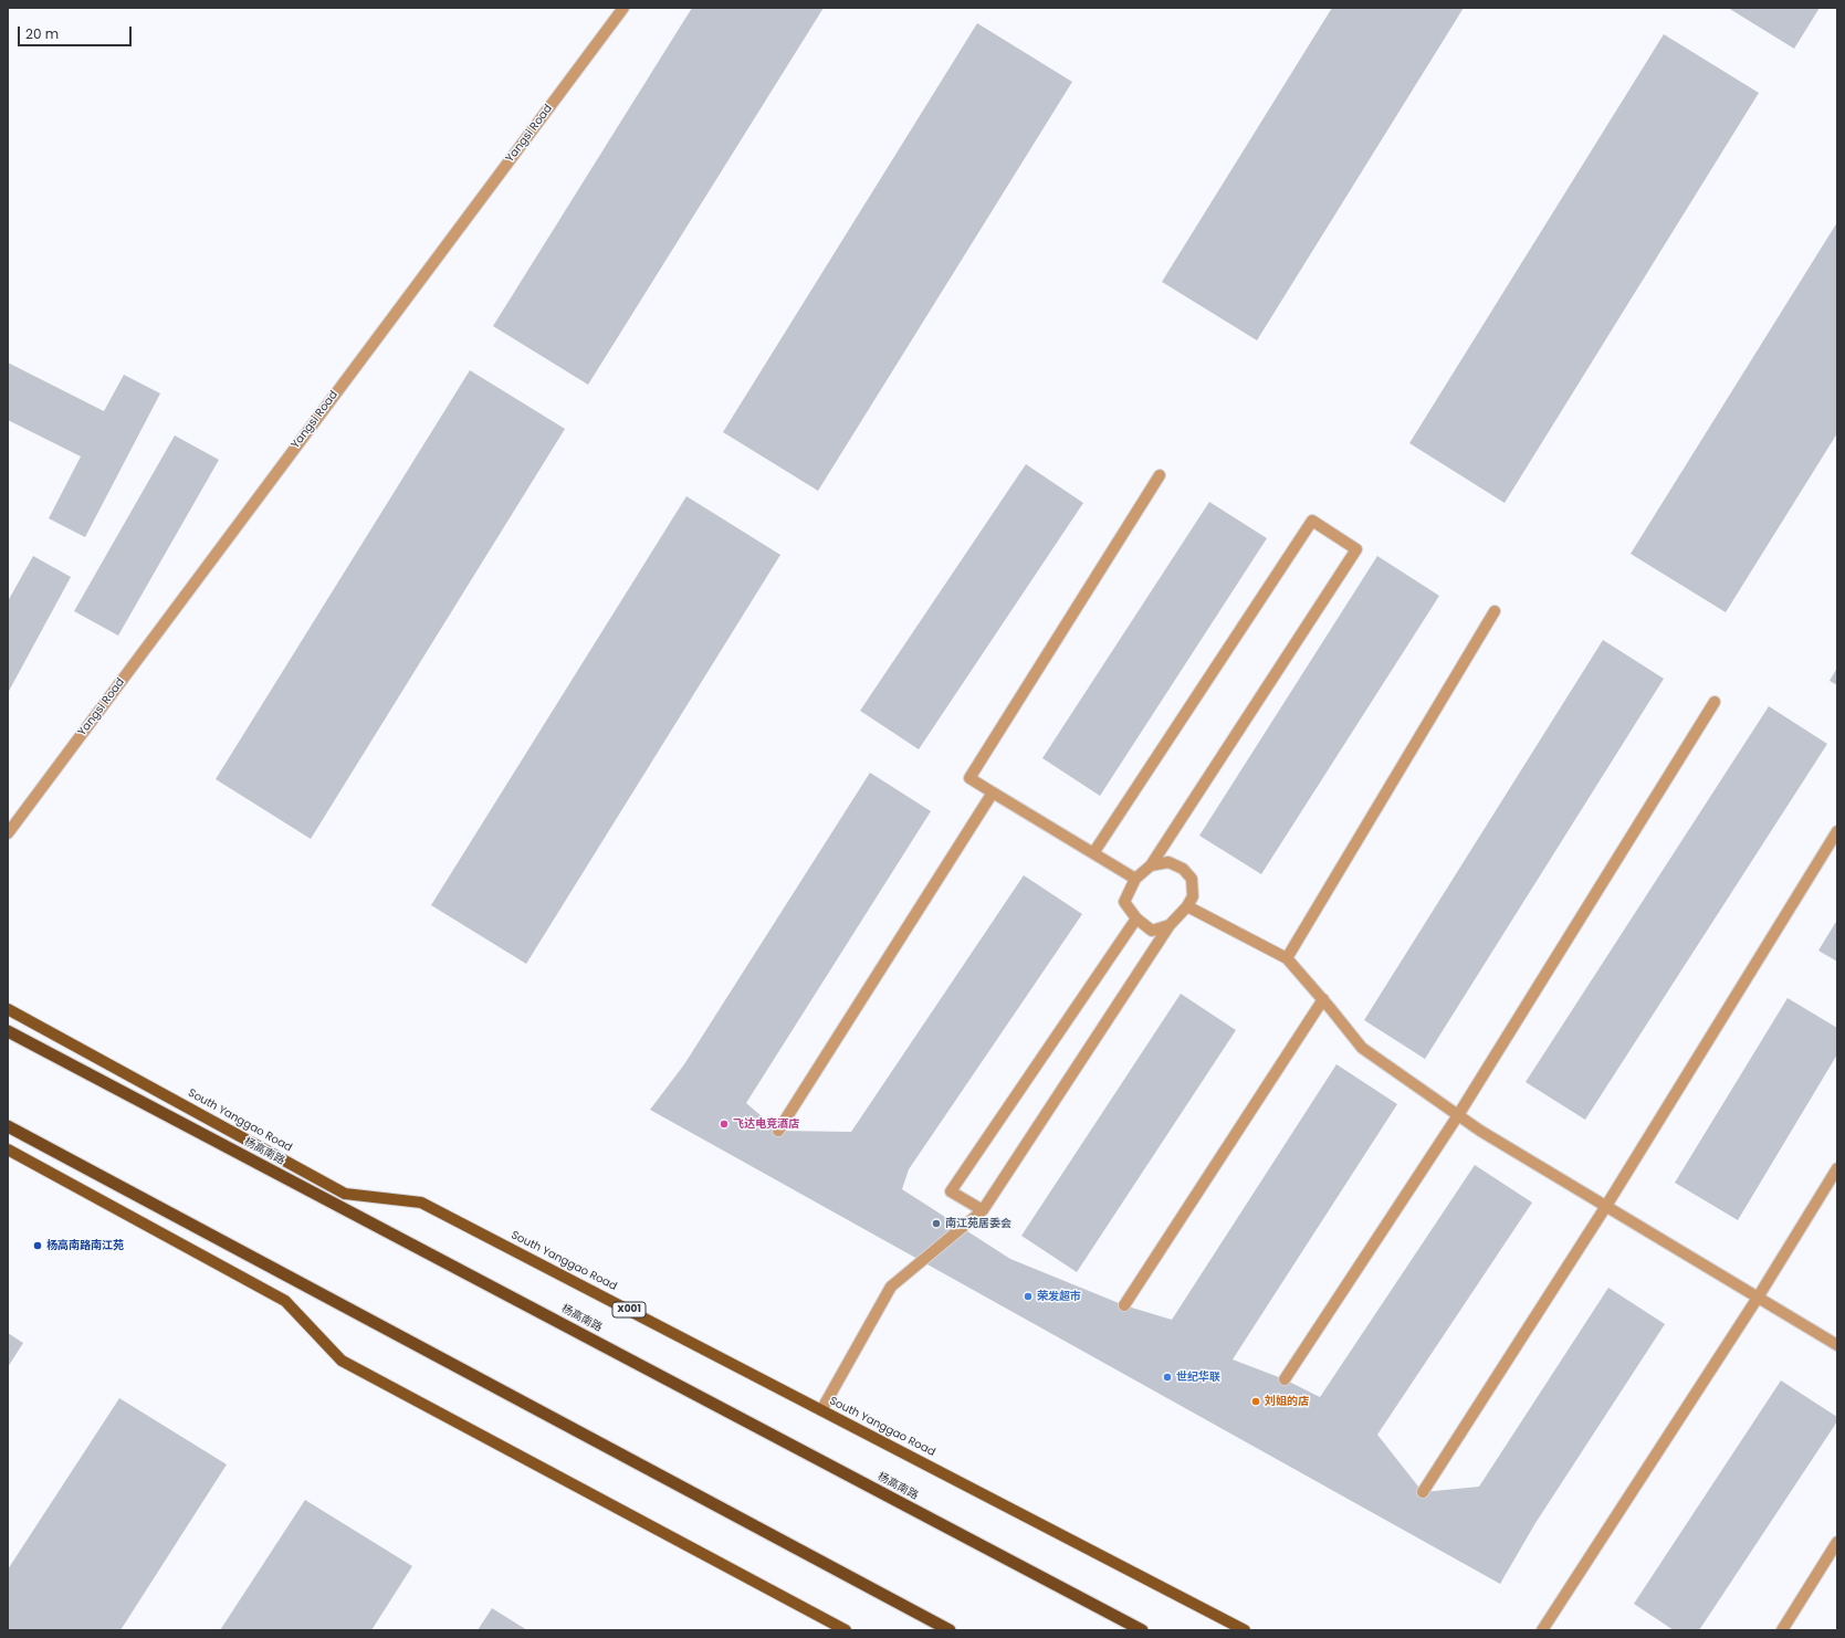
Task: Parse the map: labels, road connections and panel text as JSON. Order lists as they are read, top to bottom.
{
  "streets": {
    "highway": ["杨高南路"],
    "main road": ["South Yanggao Road", "X001"],
    "street": ["Yangsi Road"]
  },
  "places": [
    "飞达电竞酒店",
    "南江苑居委会",
    "杨高南路南江苑",
    "荣发超市",
    "世纪华联",
    "刘姐的店"
  ],
  "scale_bar": "20 m"
}
